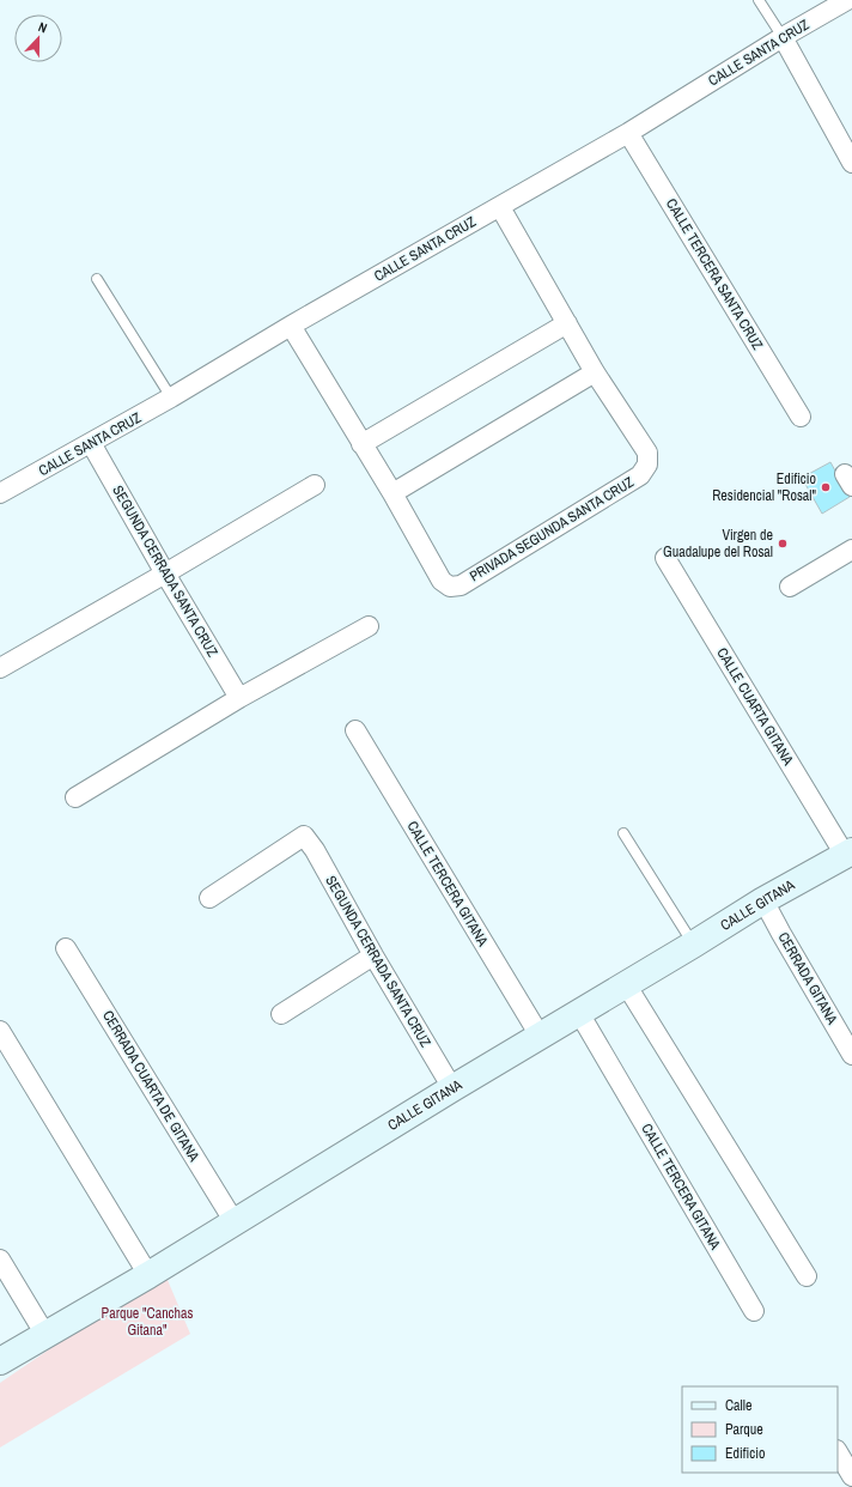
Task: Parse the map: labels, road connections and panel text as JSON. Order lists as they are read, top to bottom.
{
  "streets": {
    "street": [
      "CALLE SANTA CRUZ",
      "CALLE TERCERA SANTA CRUZ",
      "PRIVADA SEGUNDA SANTA CRUZ",
      "SEGUNDA CERRADA SANTA CRUZ",
      "CALLE CUARTA GITANA",
      "CALLE TERCERA GITANA",
      "CALLE GITANA",
      "CERRADA GITANA",
      "CERRADA CUARTA DE GITANA"
    ]
  },
  "crossings": [
    ["CALLE SANTA CRUZ", "CALLE TERCERA SANTA CRUZ"],
    ["CALLE SANTA CRUZ", "SEGUNDA CERRADA SANTA CRUZ"],
    ["SEGUNDA CERRADA SANTA CRUZ", "CALLE GITANA"],
    ["CALLE CUARTA GITANA", "CALLE GITANA"],
    ["CALLE TERCERA GITANA", "CALLE GITANA"],
    ["CALLE GITANA", "CERRADA GITANA"],
    ["CALLE GITANA", "CERRADA CUARTA DE GITANA"]
  ],
  "parks": ["Parque \"Canchas Gitana\""],
  "places": ["Edificio Residencial \"Rosal\"", "Virgen de Guadalupe del Rosal"],
  "legend": ["Calle", "Parque", "Edificio"],
  "north": "top"
}
